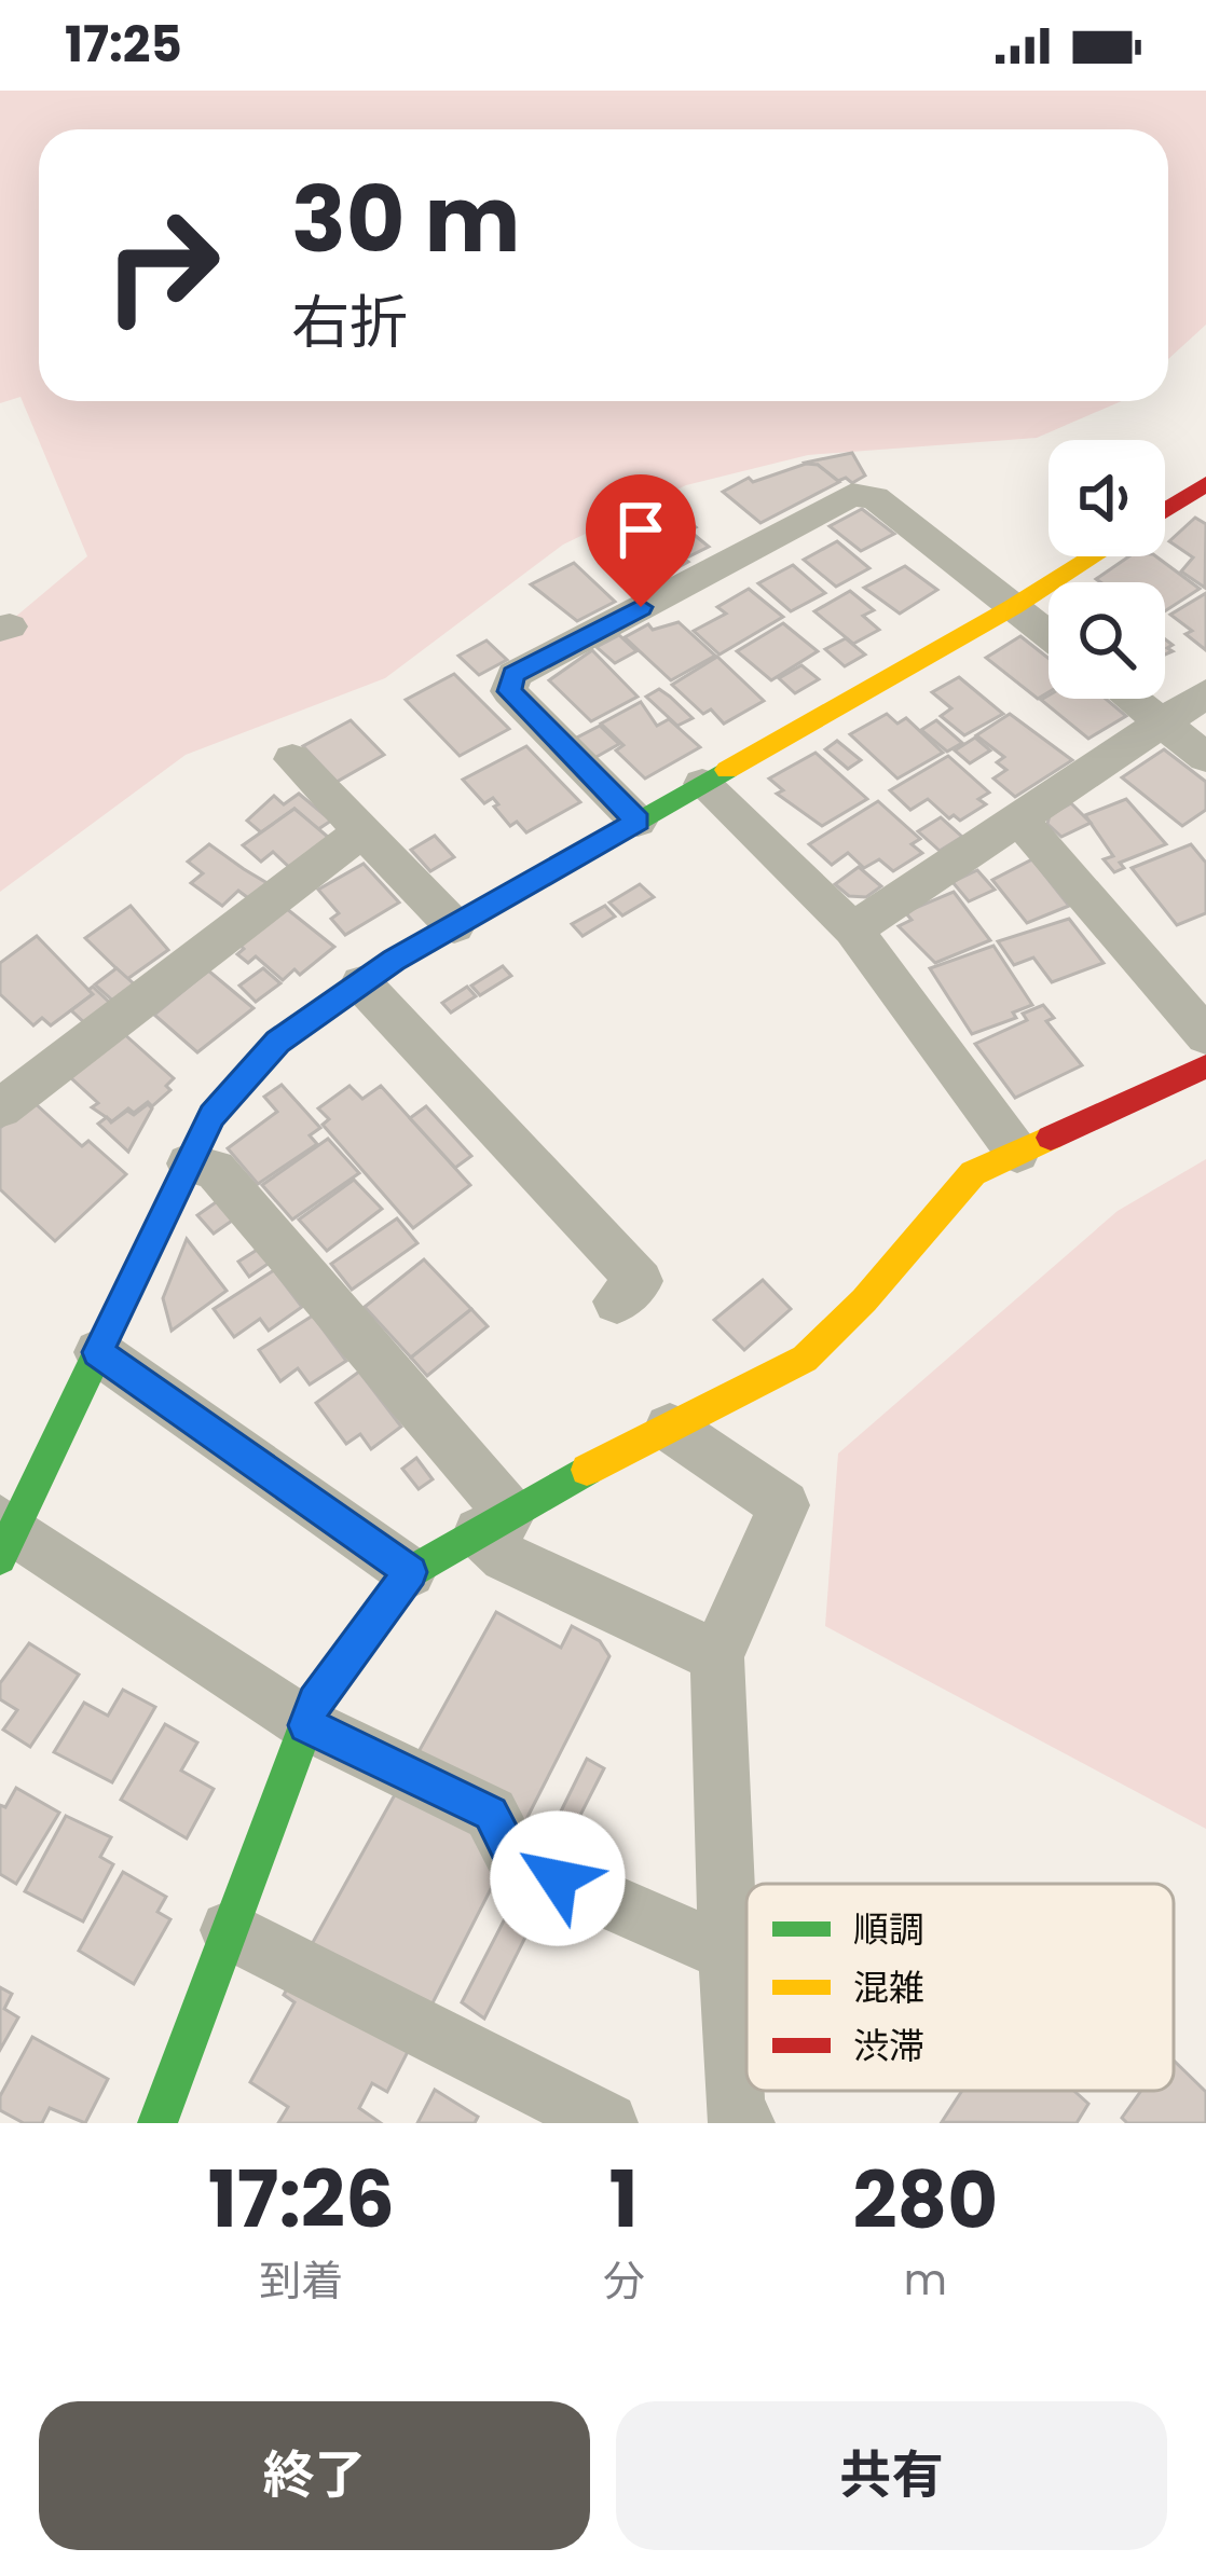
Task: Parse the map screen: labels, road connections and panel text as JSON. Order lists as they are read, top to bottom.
{
  "legend": ["順調", "混雑", "渋滞"],
  "page": {
    "status": "17:25",
    "turn": ["30 m", "右折"],
    "eta": [
      "17:26",
      "到着",
      "1",
      "分",
      "280",
      "m"
    ],
    "buttons": ["終了", "共有"]
  }
}
